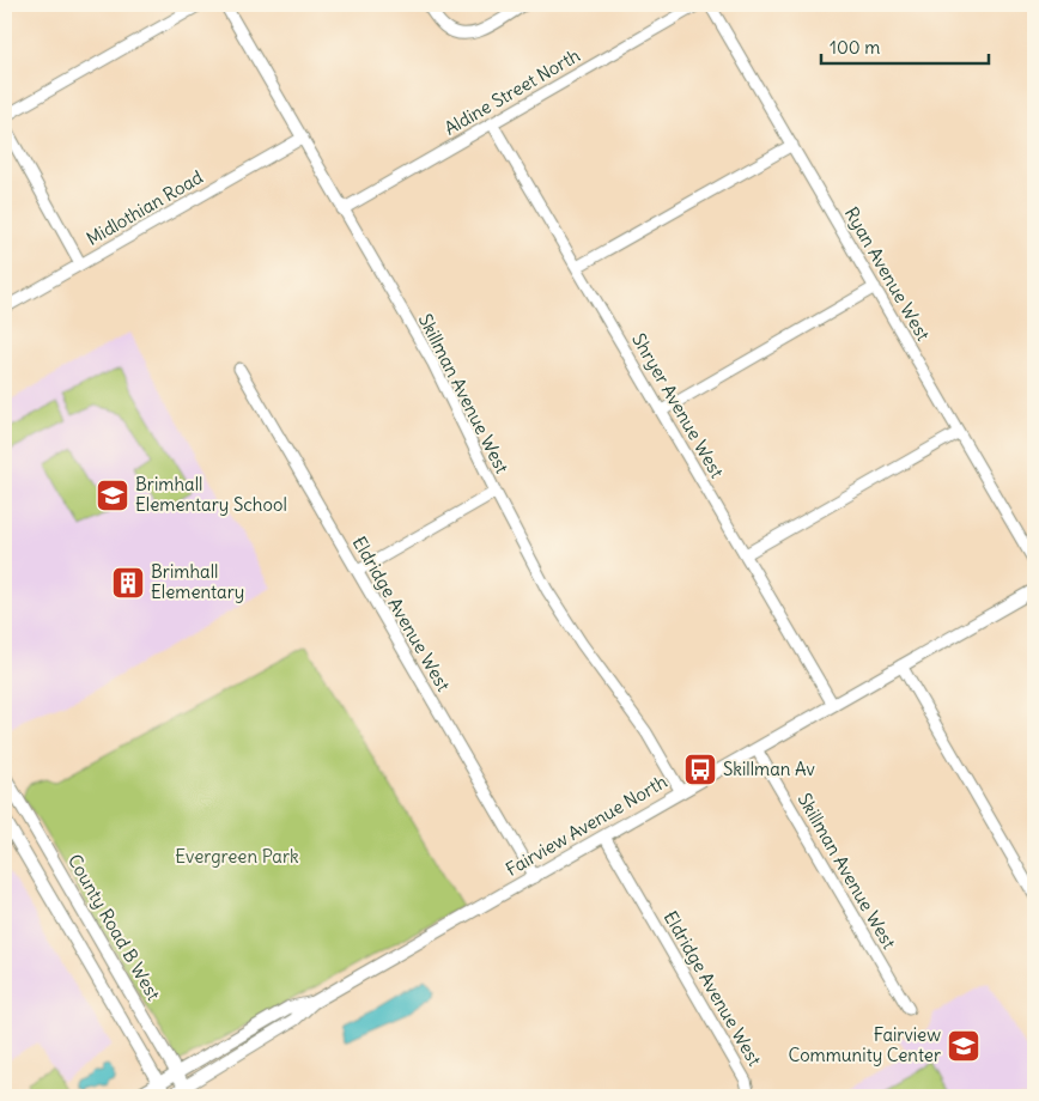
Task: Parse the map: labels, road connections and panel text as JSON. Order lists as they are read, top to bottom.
{
  "streets": {
    "street": [
      "Aldine Street North",
      "Midlothian Road",
      "Ryan Avenue West",
      "Skillman Avenue West",
      "Shryer Avenue West",
      "Eldridge Avenue West",
      "Fairview Avenue North",
      "County Road B West"
    ]
  },
  "crossings": [
    ["Aldine Street North", "Skillman Avenue West"],
    ["Aldine Street North", "Shryer Avenue West"],
    ["Midlothian Road", "Skillman Avenue West"],
    ["Skillman Avenue West", "Fairview Avenue North"],
    ["Shryer Avenue West", "Fairview Avenue North"],
    ["Eldridge Avenue West", "Fairview Avenue North"],
    ["Fairview Avenue North", "County Road B West"]
  ],
  "parks": ["Evergreen Park"],
  "places": {
    "school or university": ["Brimhall Elementary School", "Fairview Community Center"],
    "building": ["Brimhall Elementary"],
    "bus stop": ["Skillman Av"]
  },
  "scale_bar": "100 m"
}
